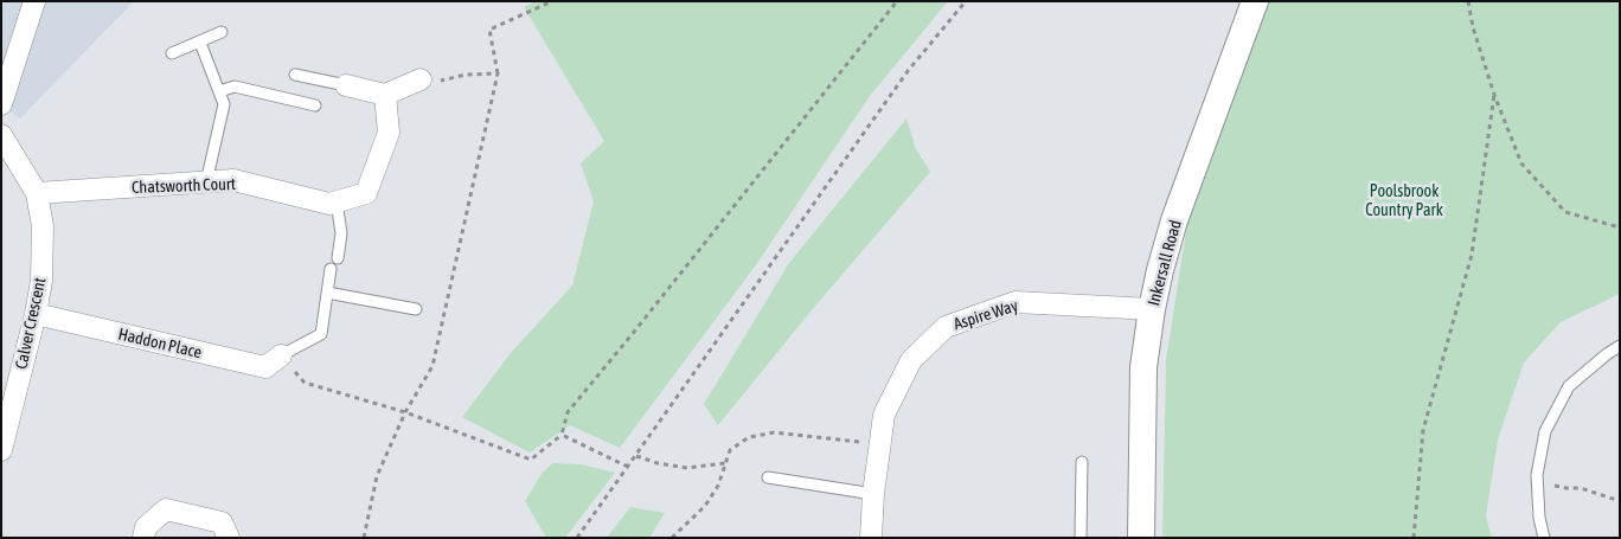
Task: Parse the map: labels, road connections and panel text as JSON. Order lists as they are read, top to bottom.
{
  "streets": {
    "street": [
      "Chatsworth Court",
      "Inkersall Road",
      "Aspire Way",
      "Calver Crescent",
      "Haddon Place"
    ]
  },
  "crossings": [
    ["Chatsworth Court", "Calver Crescent"],
    ["Inkersall Road", "Aspire Way"],
    ["Calver Crescent", "Haddon Place"]
  ],
  "parks": ["Poolsbrook Country Park"]
}
